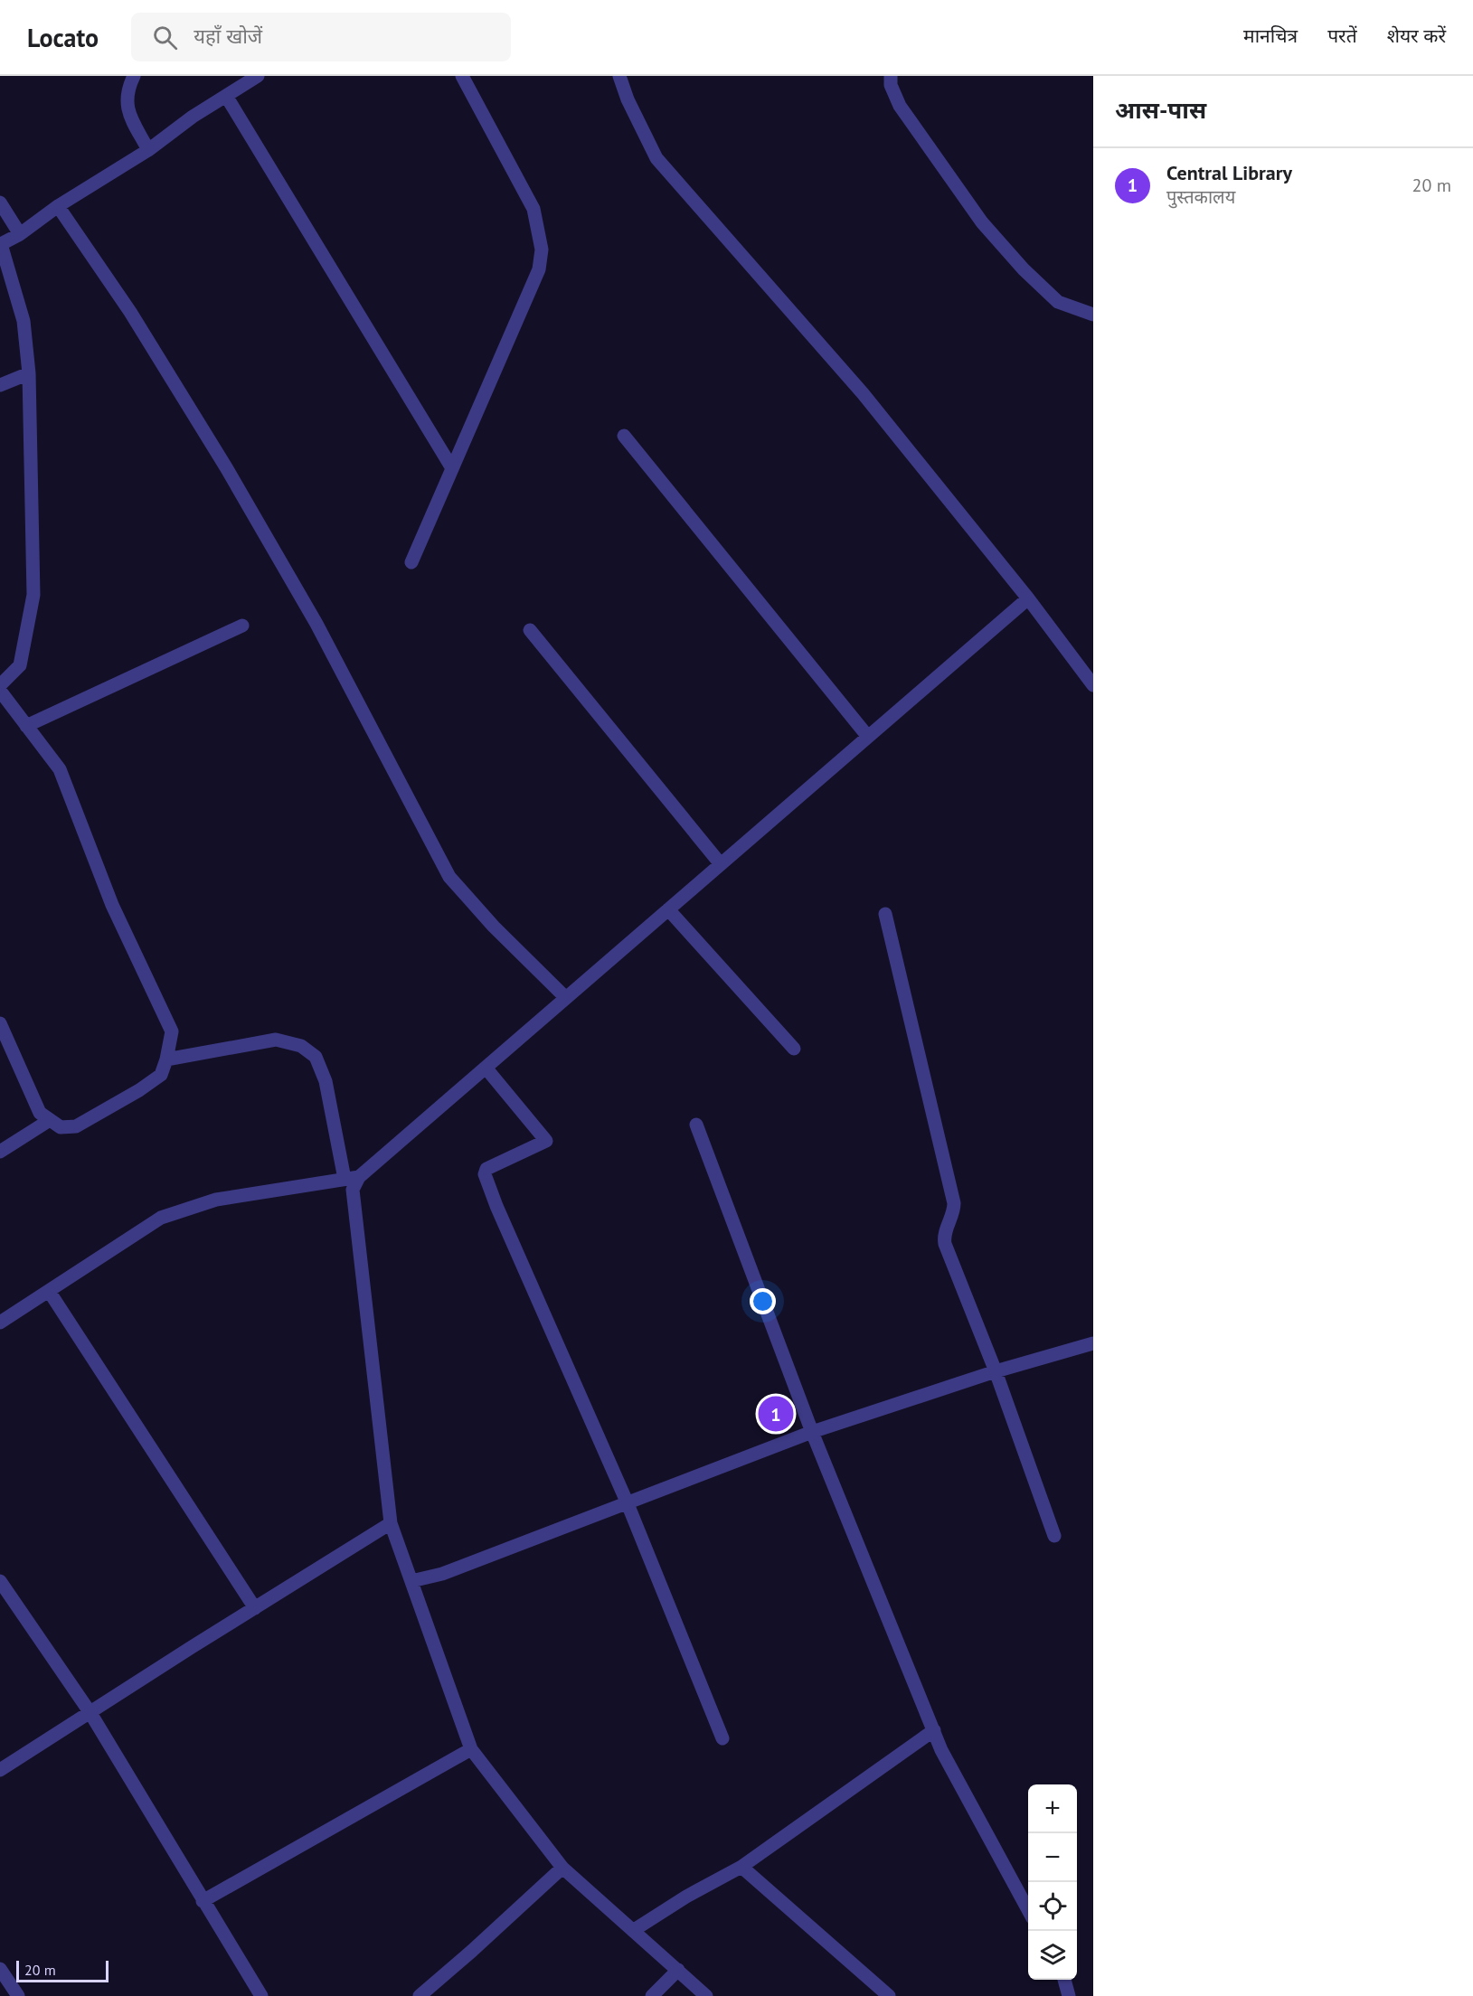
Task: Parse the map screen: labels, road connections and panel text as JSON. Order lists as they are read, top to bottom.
{
  "scale_bar": "20 m",
  "page": {
    "header": "Locato",
    "search": "यहाँ खोजें",
    "nav": ["मानचित्र", "परतें", "शेयर करें"],
    "heading": "आस-पास",
    "list": [
      {
        "mark": "1",
        "name": "Central Library",
        "note": "पुस्तकालय",
        "value": "20 m"
      }
    ],
    "pins": "1",
    "map_buttons": ["+", "−"],
    "scale": "20 m"
  }
}
